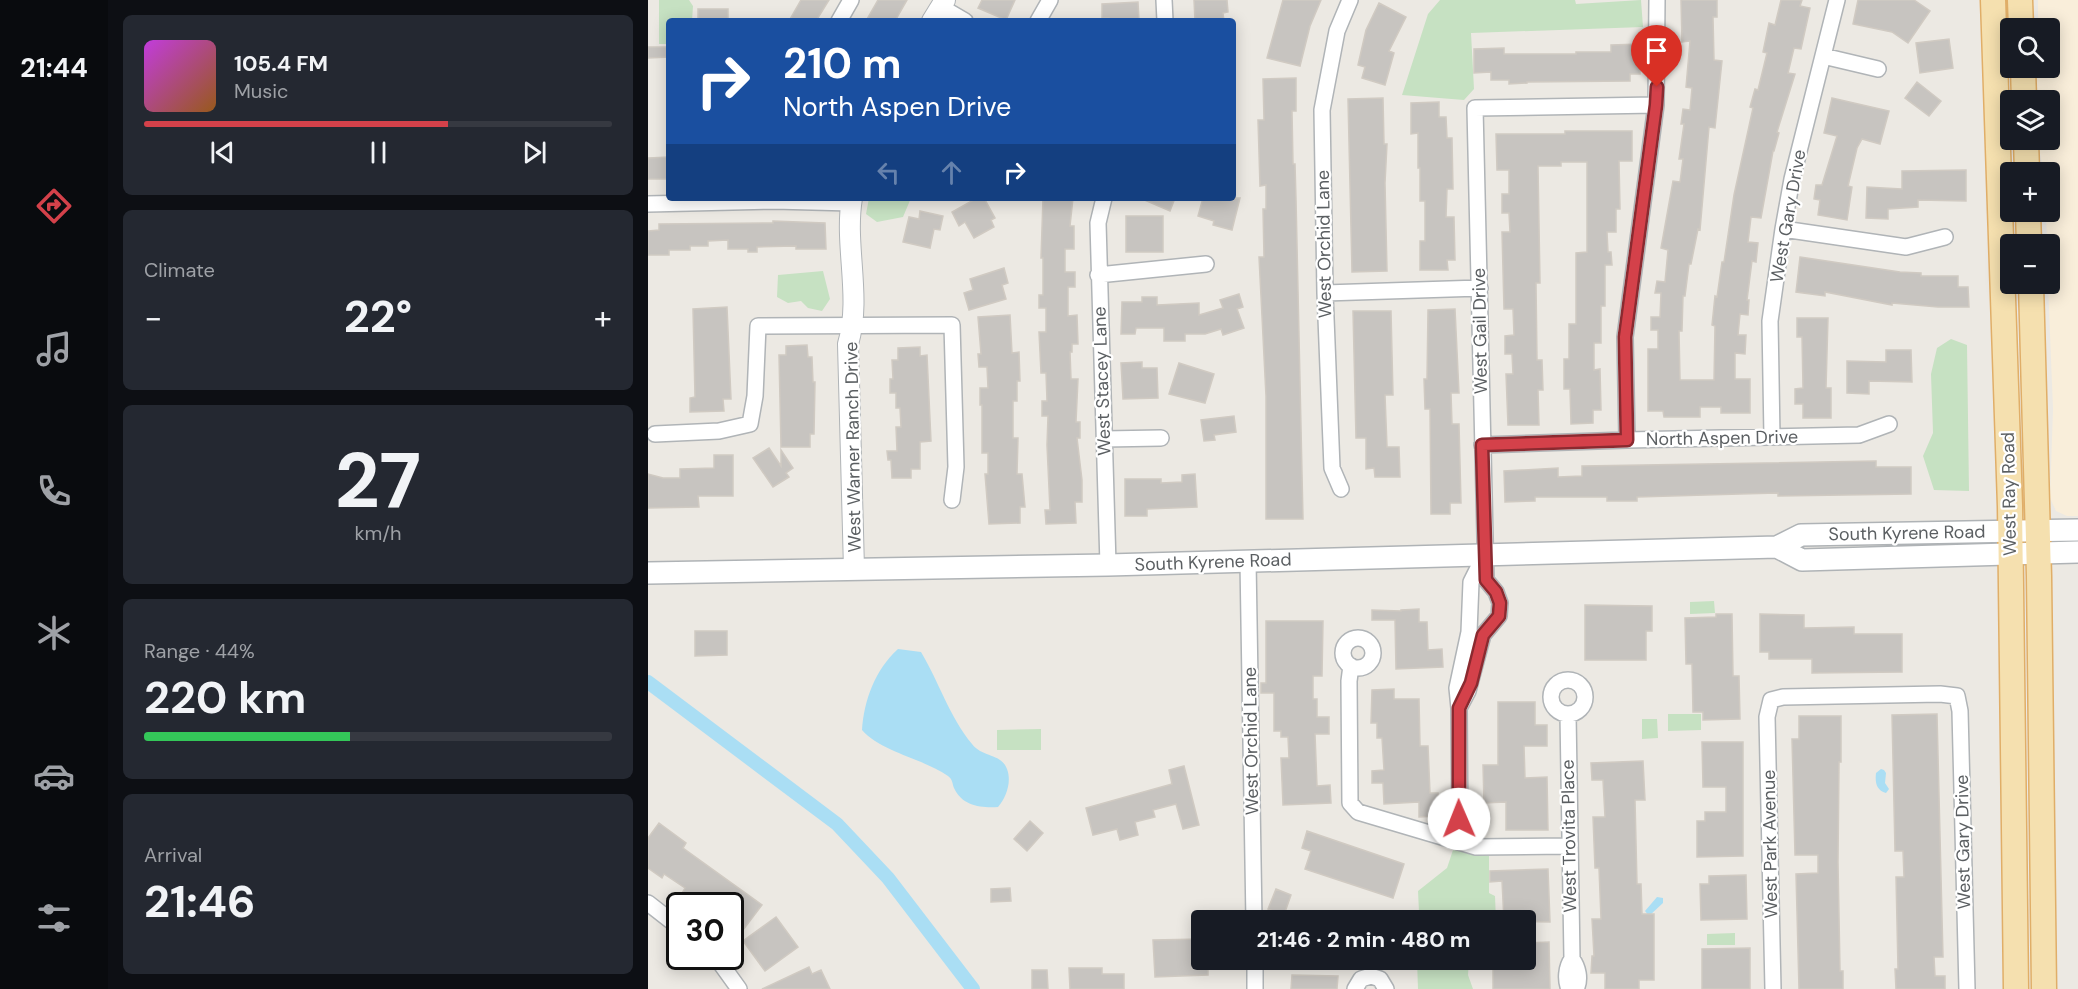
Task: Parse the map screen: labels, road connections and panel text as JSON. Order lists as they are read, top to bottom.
{
  "streets": {
    "main road": ["West Ray Road", "South Kyrene Road"],
    "street": [
      "West Gary Drive",
      "West Orchid Lane",
      "West Gail Drive",
      "West Stacey Lane",
      "North Aspen Drive",
      "West Warner Ranch Drive",
      "West Trovita Place",
      "West Park Avenue"
    ]
  },
  "crossings": [
    ["West Gary Drive", "North Aspen Drive"],
    ["West Gary Drive", "West Park Avenue"],
    ["West Orchid Lane", "South Kyrene Road"],
    ["West Gail Drive", "North Aspen Drive"],
    ["West Gail Drive", "South Kyrene Road"],
    ["West Stacey Lane", "South Kyrene Road"],
    ["West Warner Ranch Drive", "South Kyrene Road"],
    ["West Ray Road", "South Kyrene Road"]
  ],
  "page": {
    "tabs": "21:44",
    "map_buttons": ["+", "−"],
    "turn": ["210 m", "North Aspen Drive"],
    "song": ["105.4 FM", "Music"],
    "tile": [
      "Climate",
      ["27", "km/h"],
      ["Range · 44%", "220 km"],
      ["Arrival", "21:46"]
    ],
    "heat": ["−", "22°", "+"],
    "limit": "30",
    "trip": "21:46 · 2 min · 480 m"
  }
}
